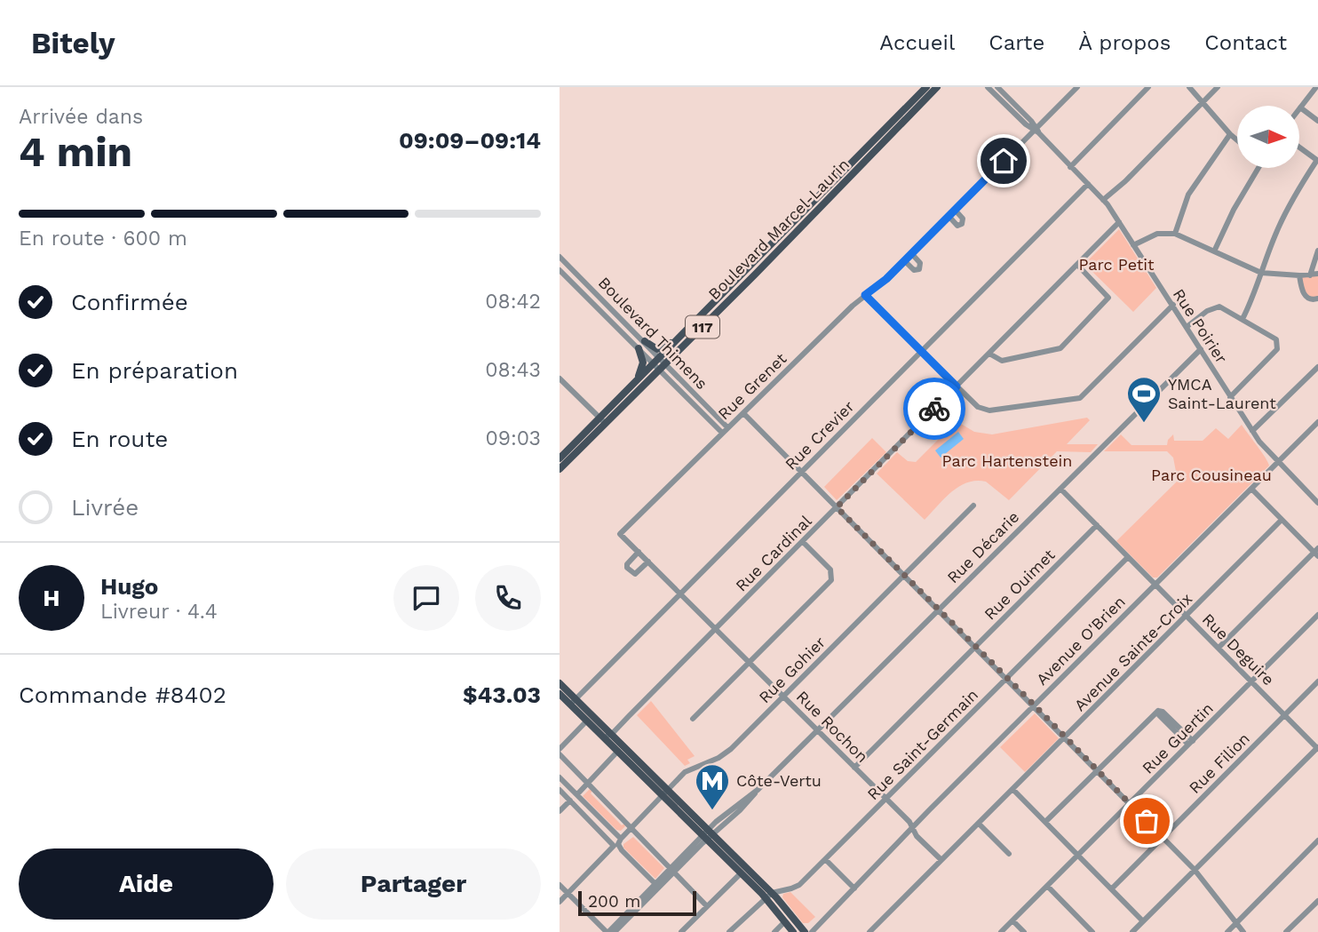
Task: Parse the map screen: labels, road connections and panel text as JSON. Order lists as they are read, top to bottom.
{
  "streets": {
    "main road": ["Boulevard Marcel-Laurin", "117"],
    "street": [
      "Rue Poirier",
      "Boulevard Thimens",
      "Rue Grenet",
      "Rue Crevier",
      "Rue Décarie",
      "Rue Cardinal",
      "Rue Ouimet",
      "Avenue O'Brien",
      "Rue Deguire",
      "Avenue Sainte-Croix",
      "Rue Gohier",
      "Rue Rochon",
      "Rue Guertin",
      "Rue Saint-Germain",
      "Rue Filion"
    ]
  },
  "crossings": [
    ["Boulevard Marcel-Laurin", "Boulevard Thimens"],
    ["Rue Poirier", "Rue Grenet"],
    ["Rue Poirier", "Rue Crevier"],
    ["Rue Poirier", "Rue Décarie"],
    ["Rue Poirier", "Rue Cardinal"],
    ["Rue Poirier", "Avenue O'Brien"],
    ["Boulevard Thimens", "Rue Grenet"],
    ["Rue Grenet", "Rue Rochon"],
    ["Rue Crevier", "Rue Rochon"],
    ["Rue Décarie", "Rue Deguire"],
    ["Rue Décarie", "Rue Rochon"],
    ["Rue Cardinal", "Rue Rochon"],
    ["Rue Ouimet", "Rue Deguire"],
    ["Rue Ouimet", "Rue Rochon"],
    ["Avenue O'Brien", "Rue Deguire"],
    ["Avenue O'Brien", "Rue Rochon"],
    ["Rue Deguire", "Avenue Sainte-Croix"],
    ["Rue Deguire", "Rue Guertin"],
    ["Rue Deguire", "Rue Saint-Germain"],
    ["Rue Deguire", "Rue Filion"],
    ["Avenue Sainte-Croix", "Rue Rochon"],
    ["Rue Gohier", "Rue Rochon"],
    ["Rue Rochon", "Rue Saint-Germain"]
  ],
  "parks": ["Parc Petit", "Parc Hartenstein", "Parc Cousineau"],
  "places": {
    "sports": ["YMCA Saint-Laurent"],
    "metro station": ["Côte-Vertu"]
  },
  "scale_bar": "200 m",
  "north": "right",
  "page": {
    "header": "Bitely",
    "nav": [
      "Accueil",
      "Carte",
      "À propos",
      "Contact"
    ],
    "heading": ["4 min", "Arrivée dans", "09:09–09:14"],
    "panel": [
      "Hugo",
      "Livreur · 4.4",
      "Commande #8402",
      "$43.03"
    ],
    "bar": "En route · 600 m",
    "list": [
      ["Confirmée", "08:42"],
      ["En préparation", "08:43"],
      ["En route", "09:03"],
      "Livrée"
    ],
    "round": "H",
    "buttons": ["Aide", "Partager"],
    "scale": "200 m"
  }
}
